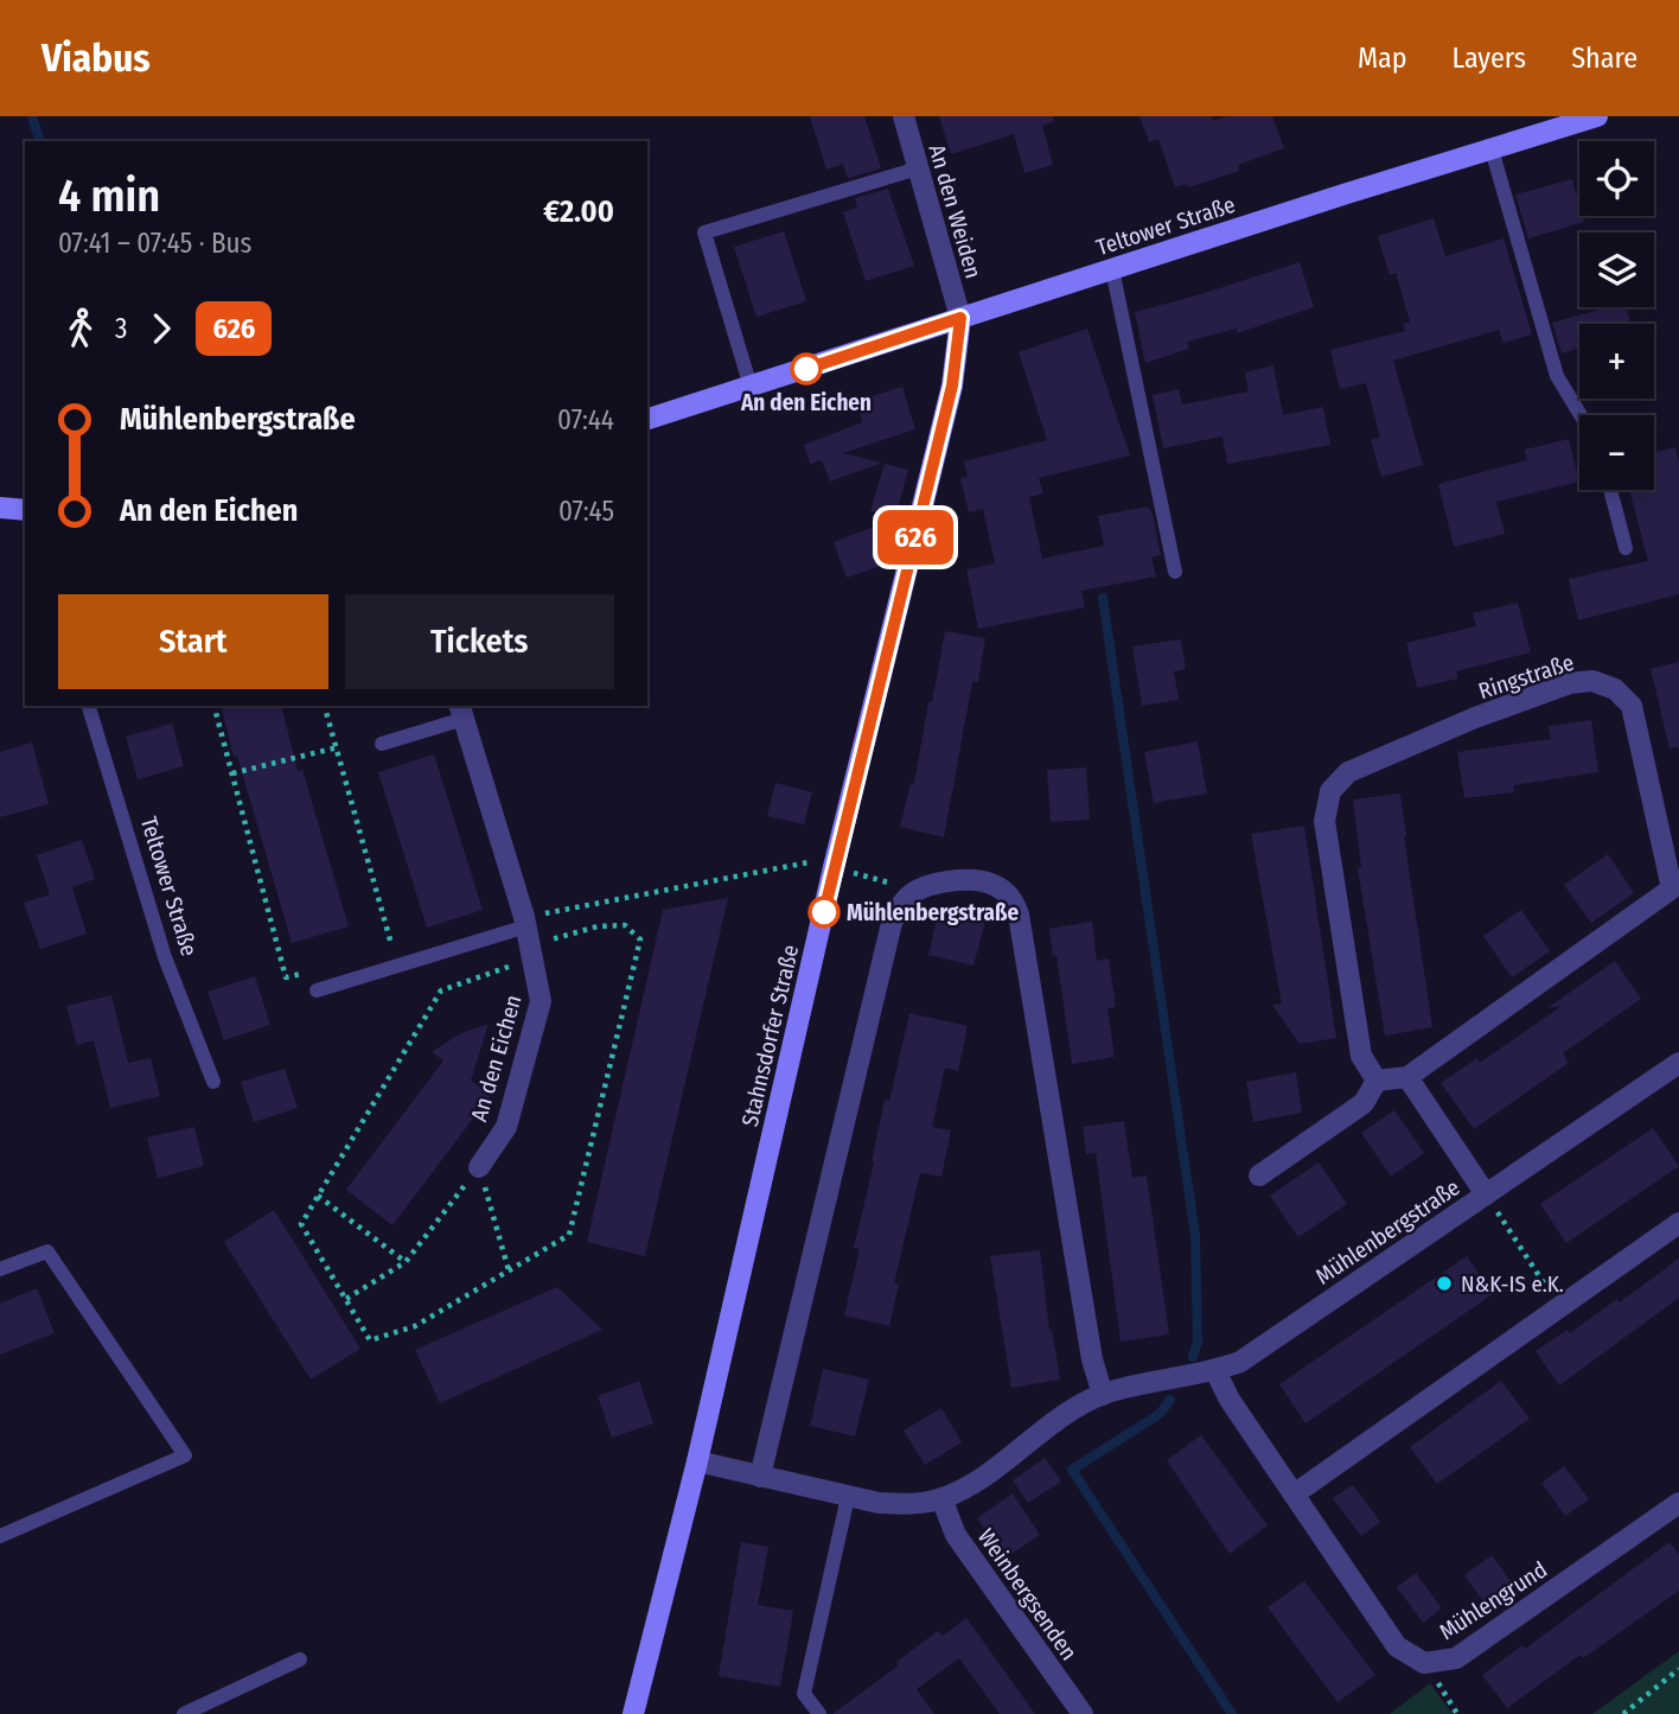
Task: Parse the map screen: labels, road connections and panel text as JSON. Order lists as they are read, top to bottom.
{
  "streets": {
    "street": [
      "An den Weiden",
      "Teltower Straße",
      "Ringstraße",
      "Stahnsdorfer Straße",
      "An den Eichen",
      "Mühlenbergstraße",
      "Weinbergsenden",
      "Mühlengrund"
    ]
  },
  "crossings": [
    ["An den Weiden", "Teltower Straße"],
    ["An den Weiden", "Stahnsdorfer Straße"],
    ["Teltower Straße", "Stahnsdorfer Straße"],
    ["Stahnsdorfer Straße", "Mühlenbergstraße"],
    ["Mühlenbergstraße", "Weinbergsenden"],
    ["Mühlenbergstraße", "Mühlengrund"]
  ],
  "places": ["An den Eichen", "Mühlenbergstraße", "N&K-IS e.K."],
  "lines": ["bus line 626"],
  "page": {
    "header": "Viabus",
    "nav": ["Map", "Layers", "Share"],
    "on_map": "626",
    "map_buttons": ["+", "−"],
    "heading": ["4 min", "07:41 – 07:45 · Bus", "€2.00"],
    "legs": ["3", "626"],
    "list": [
      {
        "name": "Mühlenbergstraße",
        "value": "07:44"
      },
      {
        "name": "An den Eichen",
        "value": "07:45"
      }
    ],
    "buttons": ["Start", "Tickets"]
  }
}
